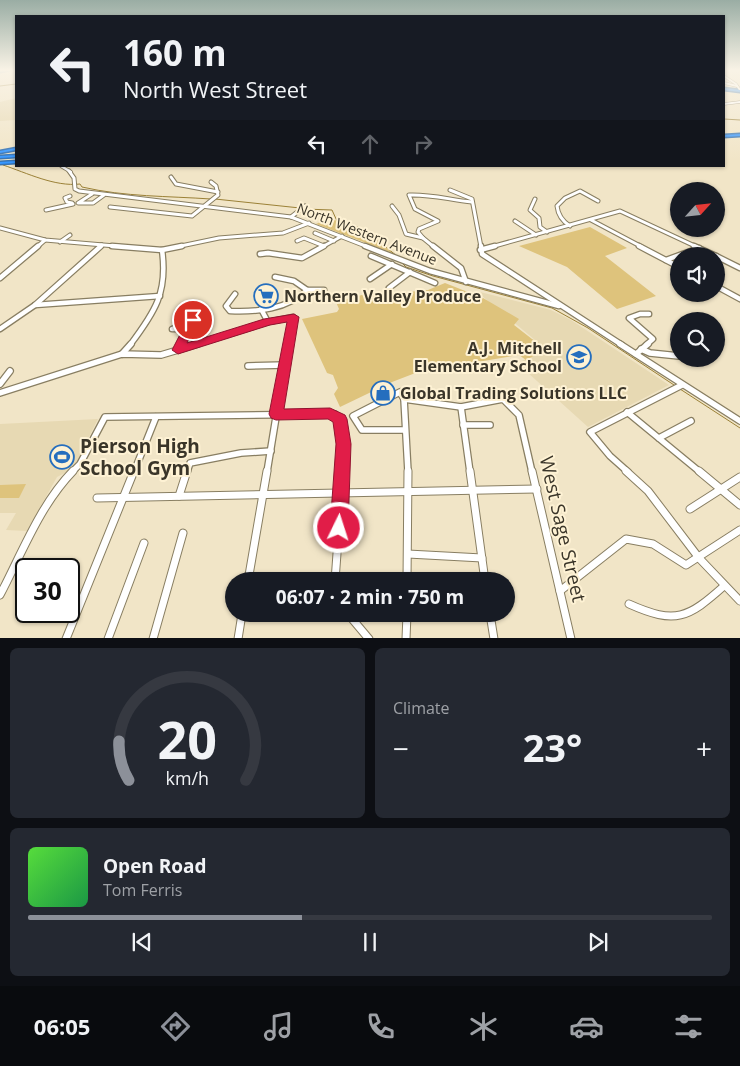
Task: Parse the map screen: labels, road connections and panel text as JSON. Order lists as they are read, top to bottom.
{
  "streets": {
    "street": ["North Western Avenue", "West Sage Street"]
  },
  "places": {
    "supermarket": ["Northern Valley Produce"],
    "school or university": ["A.J. Mitchell Elementary School"],
    "shop": ["Global Trading Solutions LLC"],
    "sports": ["Pierson High School Gym"]
  },
  "north": "top right",
  "page": {
    "turn": ["160 m", "North West Street"],
    "limit": "30",
    "trip": "06:07 · 2 min · 750 m",
    "tile": "Climate",
    "heat": ["−", "23°", "+"],
    "song": ["Open Road", "Tom Ferris"],
    "tabs": "06:05",
    "gauge": ["20", "km/h"]
  }
}
